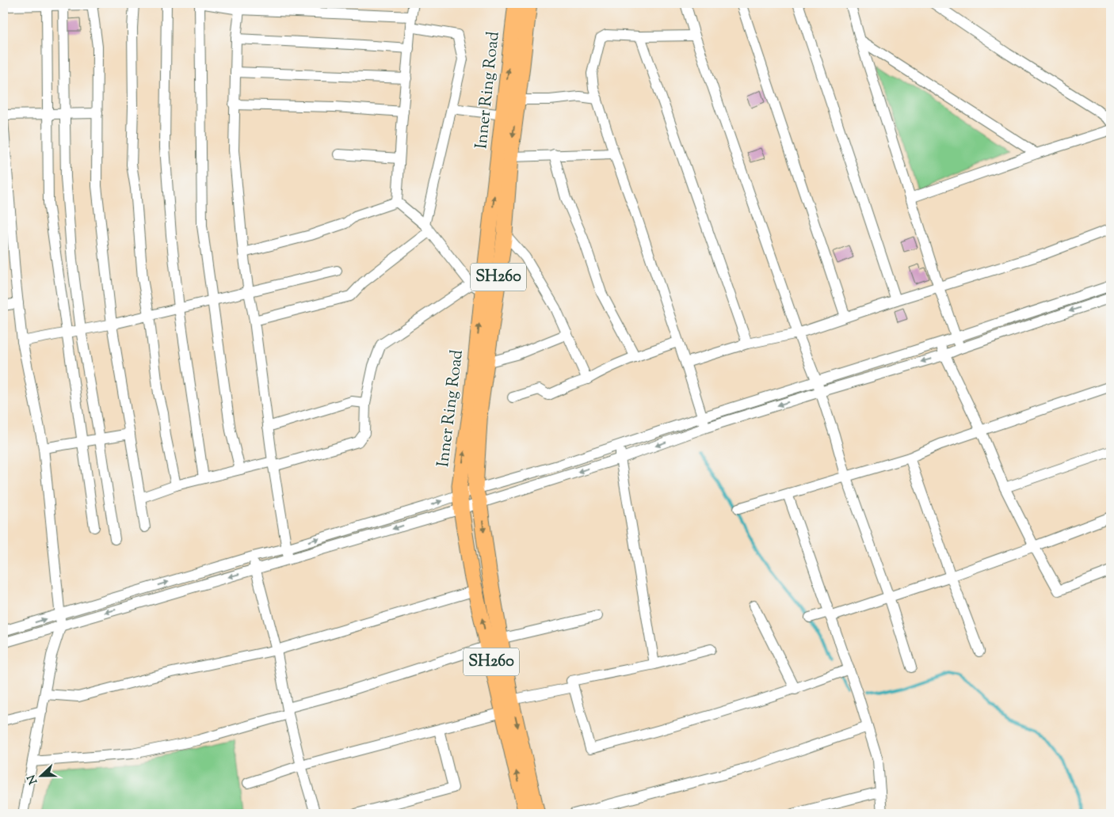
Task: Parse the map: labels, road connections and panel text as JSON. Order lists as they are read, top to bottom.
{
  "streets": {
    "highway": ["Inner Ring Road", "SH260"]
  },
  "north": "left"
}
